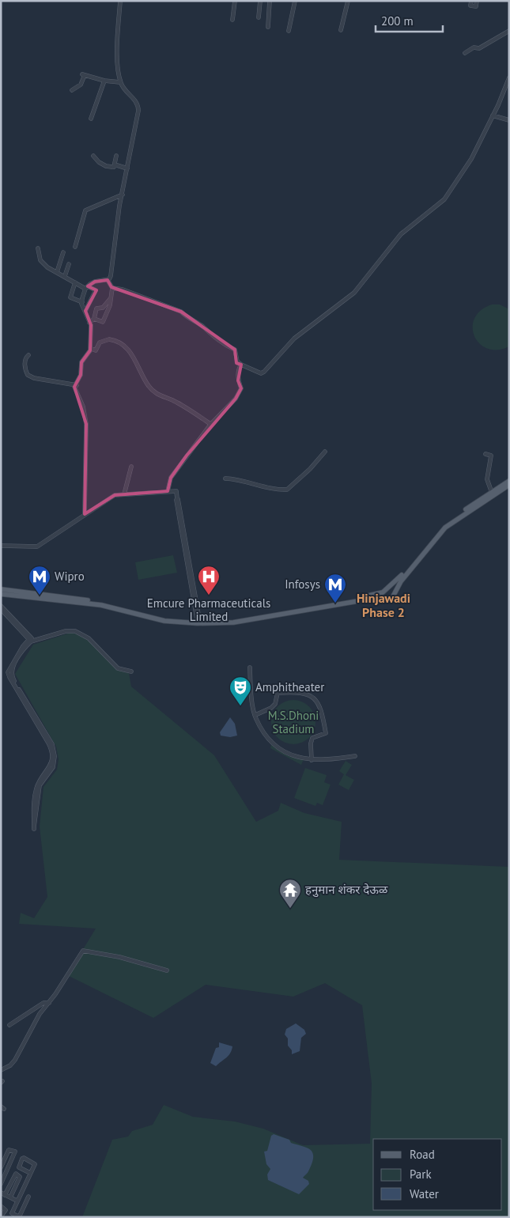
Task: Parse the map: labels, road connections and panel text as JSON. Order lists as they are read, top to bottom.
{
  "districts": ["Hinjawadi Phase 2"],
  "parks": ["M.S.Dhoni Stadium"],
  "places": {
    "metro station": ["Wipro", "Infosys"],
    "hospital": ["Emcure Pharmaceuticals Limited"],
    "theatre": ["Amphitheater"],
    "temple": ["हनुमान शंकर देऊळ"]
  },
  "legend": ["Road", "Park", "Water"],
  "scale_bar": "200 m"
}
